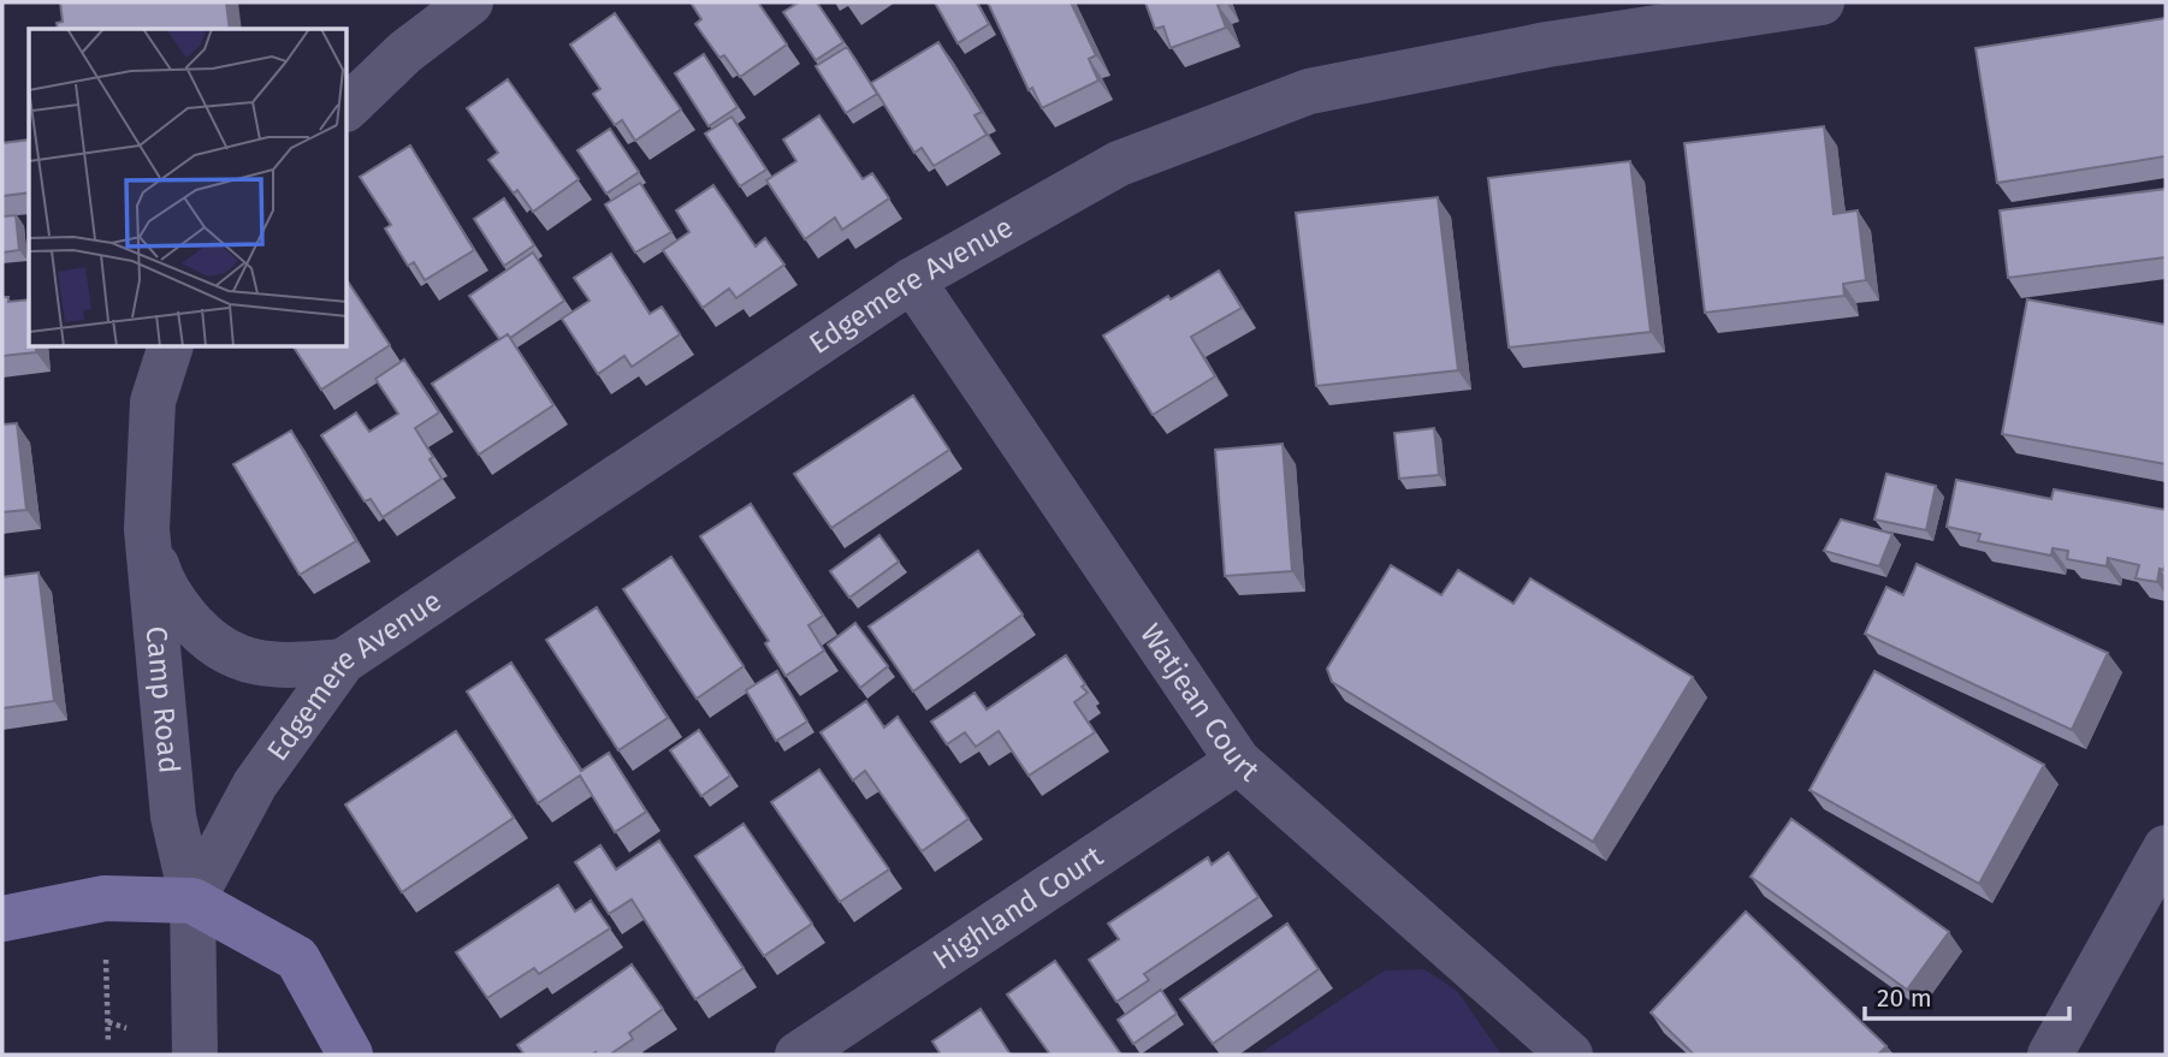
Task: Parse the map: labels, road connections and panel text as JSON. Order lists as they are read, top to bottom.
{
  "streets": {
    "street": [
      "Edgemere Avenue",
      "Camp Road",
      "Watjean Court",
      "Highland Court"
    ]
  },
  "crossings": [
    ["Edgemere Avenue", "Camp Road"],
    ["Edgemere Avenue", "Watjean Court"],
    ["Watjean Court", "Highland Court"]
  ],
  "scale_bar": "20 m"
}
